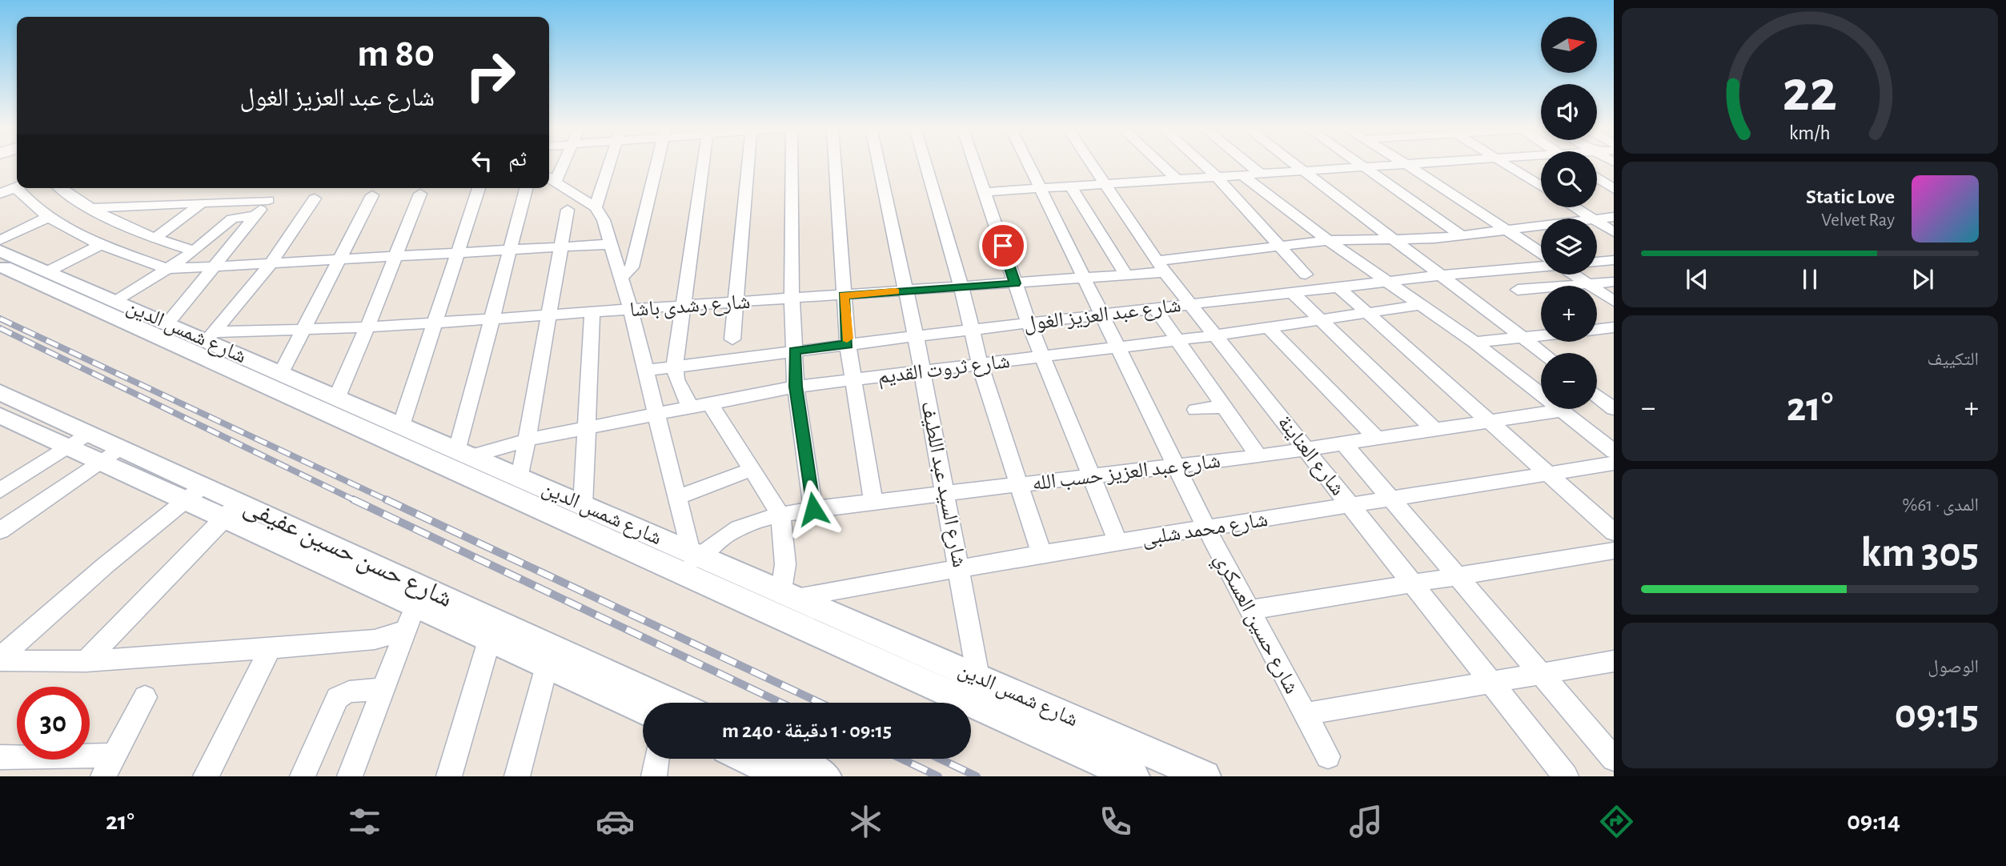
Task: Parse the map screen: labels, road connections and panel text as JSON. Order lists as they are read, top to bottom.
{
  "streets": {
    "street": [
      "شارع رشدى باشا",
      "شارع عبد العزيز الغول",
      "شارع شمس الدين",
      "شارع ثروت القديم",
      "شارع العناينة",
      "شارع عبد العزيز حسب الله",
      "شارع السيد عبد اللطيف",
      "شارع محمد شلبى",
      "شارع حسن حسين عفيفى",
      "شارع حسين العسكري"
    ]
  },
  "crossings": [
    ["شارع رشدى باشا", "شارع شمس الدين"],
    ["شارع رشدى باشا", "شارع العناينة"],
    ["شارع رشدى باشا", "شارع السيد عبد اللطيف"],
    ["شارع رشدى باشا", "شارع حسين العسكري"],
    ["شارع عبد العزيز الغول", "شارع العناينة"],
    ["شارع عبد العزيز الغول", "شارع السيد عبد اللطيف"],
    ["شارع عبد العزيز الغول", "شارع حسين العسكري"],
    ["شارع شمس الدين", "شارع ثروت القديم"],
    ["شارع شمس الدين", "شارع عبد العزيز حسب الله"],
    ["شارع شمس الدين", "شارع السيد عبد اللطيف"],
    ["شارع شمس الدين", "شارع محمد شلبى"],
    ["شارع ثروت القديم", "شارع العناينة"],
    ["شارع ثروت القديم", "شارع السيد عبد اللطيف"],
    ["شارع ثروت القديم", "شارع حسين العسكري"],
    ["شارع العناينة", "شارع عبد العزيز حسب الله"],
    ["شارع العناينة", "شارع محمد شلبى"],
    ["شارع عبد العزيز حسب الله", "شارع السيد عبد اللطيف"],
    ["شارع عبد العزيز حسب الله", "شارع حسين العسكري"],
    ["شارع السيد عبد اللطيف", "شارع محمد شلبى"],
    ["شارع محمد شلبى", "شارع حسين العسكري"]
  ],
  "north": "right",
  "page": {
    "map_buttons": ["+", "−"],
    "turn": ["80 m", "شارع عبد العزيز الغول"],
    "then": "ثم",
    "song": ["Static Love", "Velvet Ray"],
    "tile": [
      "التكييف",
      ["المدى · 61%", "305 km"],
      ["الوصول", "09:15"]
    ],
    "heat": ["−", "21°", "+"],
    "limit": "30",
    "trip": "09:15 · 1 دقيقة · 240 m",
    "tabs": ["09:14", "21°"],
    "gauge": ["22", "km/h"]
  }
}
